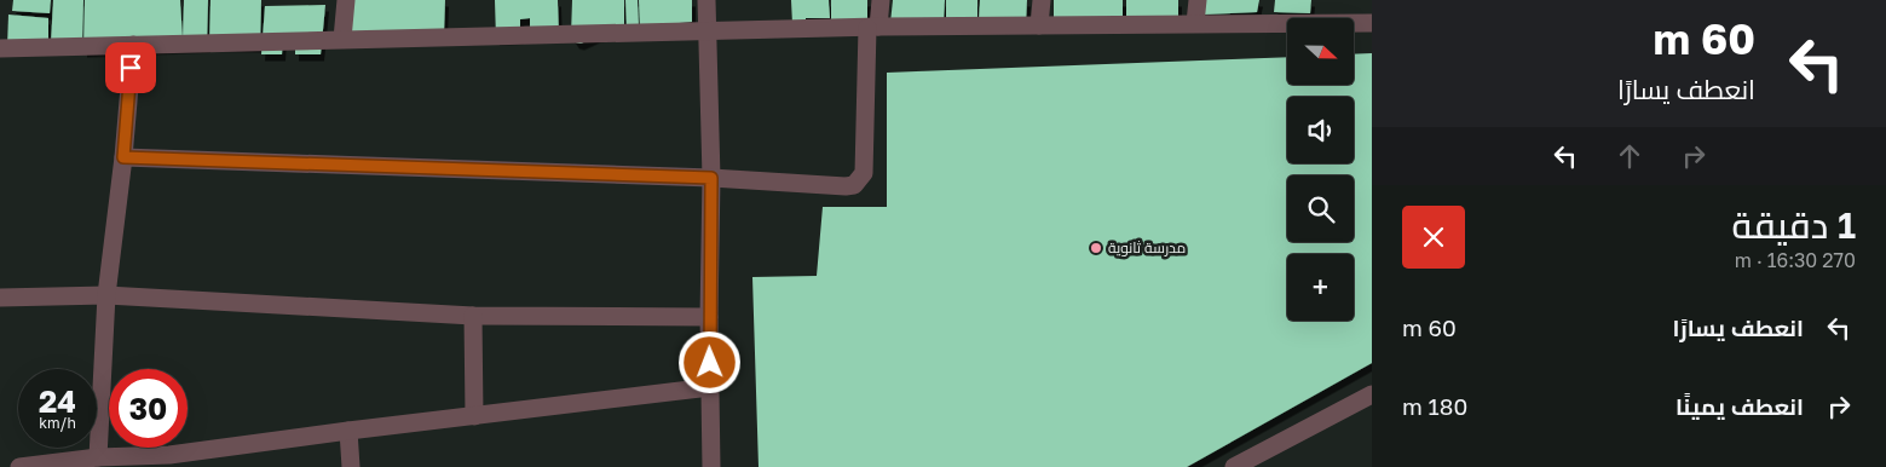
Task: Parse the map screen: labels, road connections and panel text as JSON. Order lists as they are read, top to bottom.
{
  "places": ["مدرسة ثانوية"],
  "north": "right",
  "page": {
    "turn": ["60 m", "انعطف يسارًا"],
    "map_buttons": "+",
    "heading": ["1 دقيقة", "270 m · 16:30"],
    "list": [
      {
        "name": "انعطف يسارًا",
        "value": "60 m"
      },
      {
        "name": "انعطف يمينًا",
        "value": "180 m"
      }
    ],
    "speed": "24 km/h",
    "limit": "30"
  }
}
